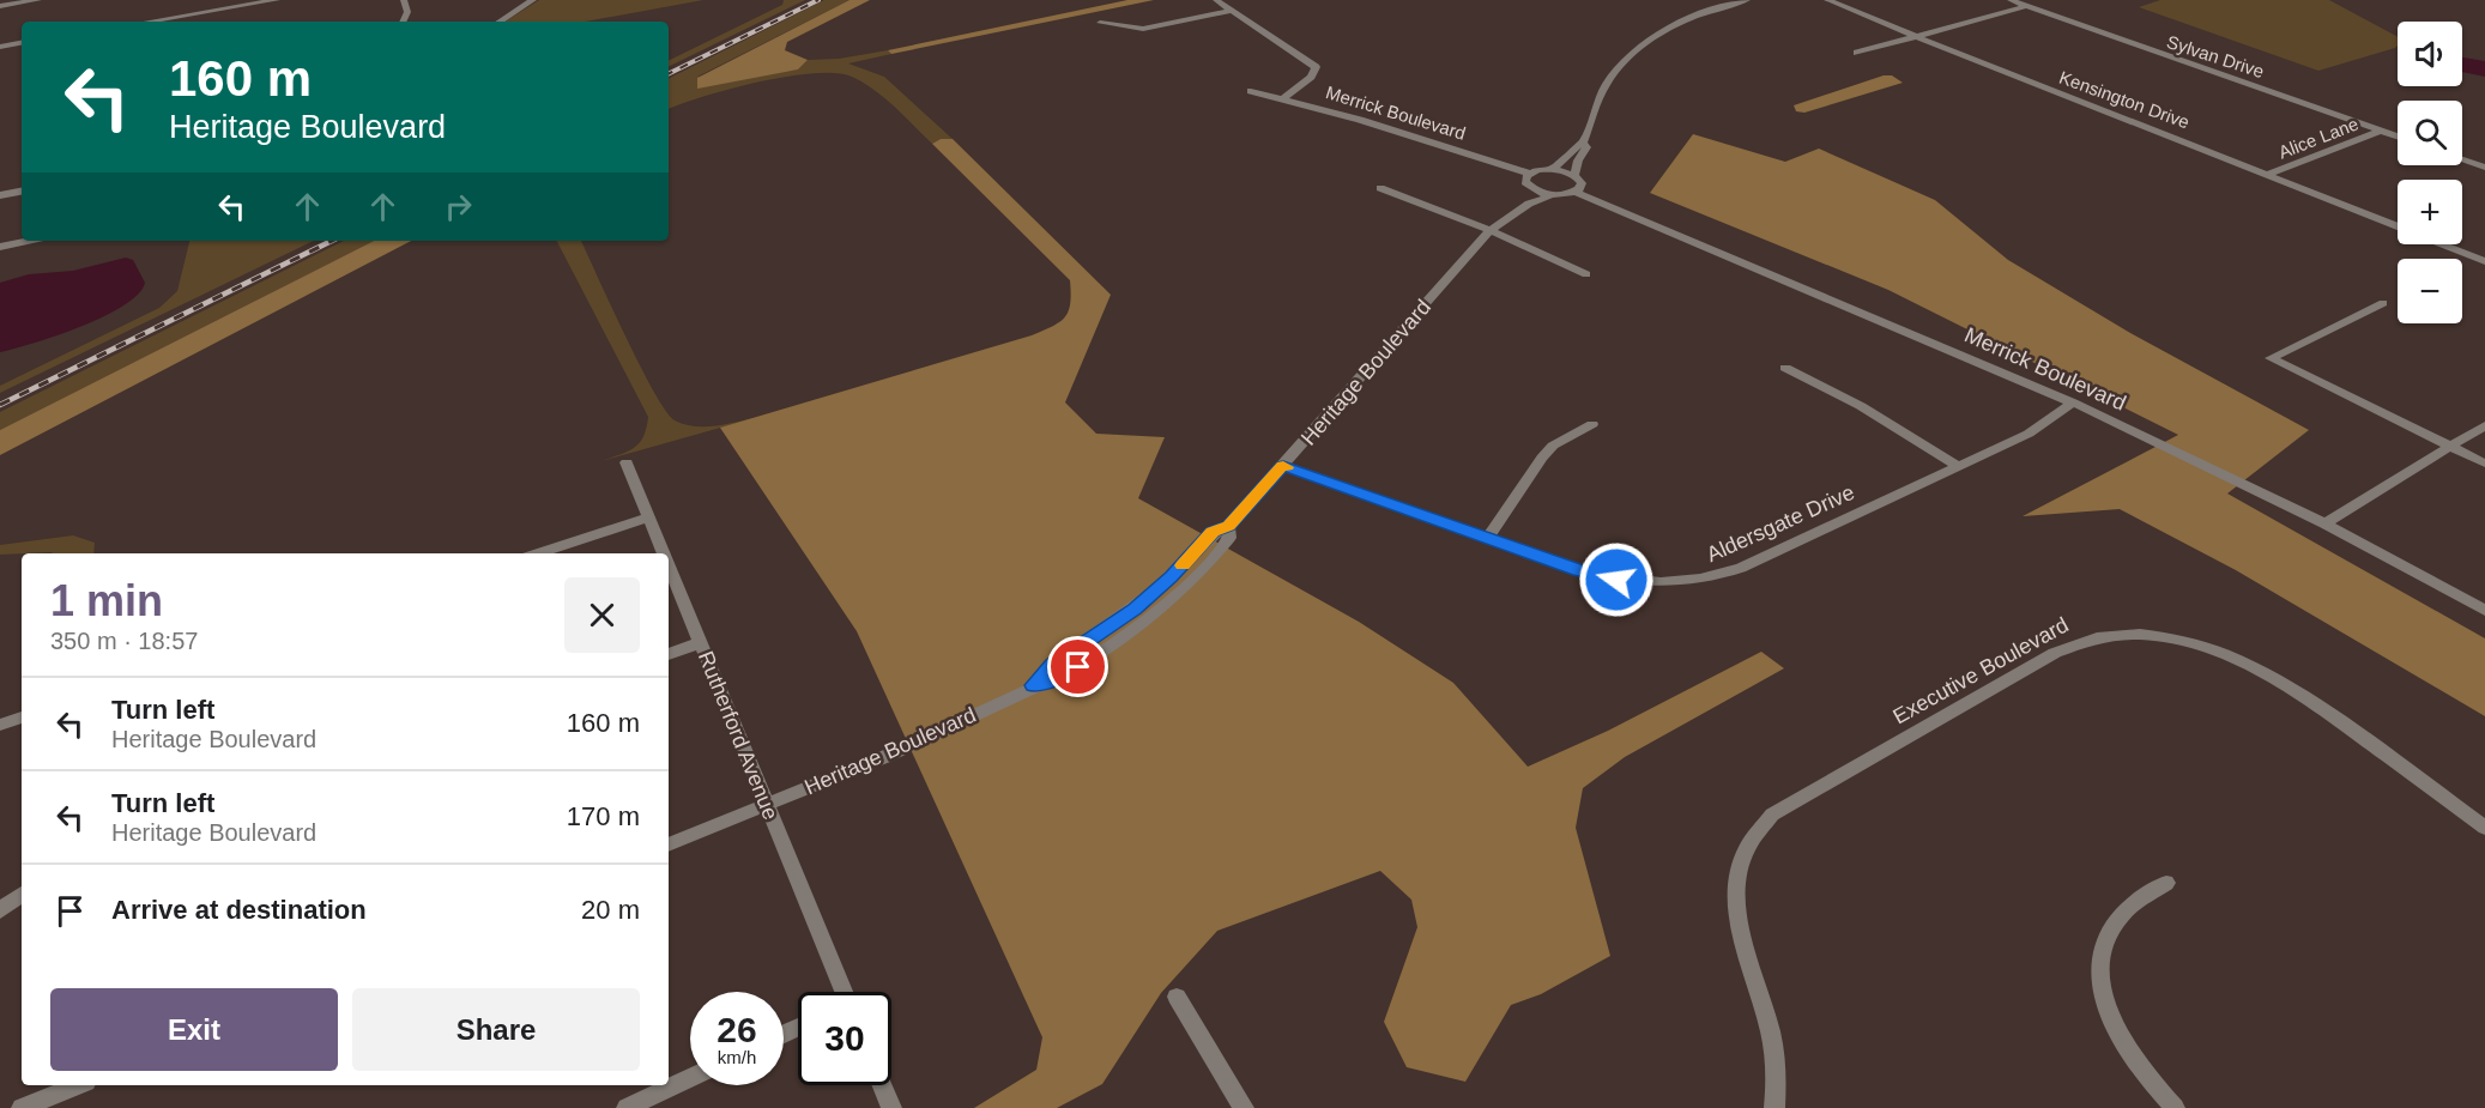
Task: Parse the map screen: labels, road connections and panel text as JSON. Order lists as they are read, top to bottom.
{
  "streets": {
    "street": [
      "Sylvan Drive",
      "Kensington Drive",
      "Merrick Boulevard",
      "Alice Lane",
      "Heritage Boulevard",
      "Aldersgate Drive",
      "Executive Boulevard",
      "Rutherford Avenue"
    ]
  },
  "crossings": [
    ["Sylvan Drive", "Alice Lane"],
    ["Kensington Drive", "Alice Lane"],
    ["Merrick Boulevard", "Aldersgate Drive"],
    ["Heritage Boulevard", "Aldersgate Drive"],
    ["Heritage Boulevard", "Rutherford Avenue"]
  ],
  "page": {
    "map_buttons": ["+", "−"],
    "turn": ["160 m", "Heritage Boulevard"],
    "heading": ["1 min", "350 m · 18:57"],
    "list": [
      {
        "name": "Turn left",
        "note": "Heritage Boulevard",
        "value": "160 m"
      },
      {
        "name": "Turn left",
        "note": "Heritage Boulevard",
        "value": "170 m"
      },
      {
        "name": "Arrive at destination",
        "value": "20 m"
      }
    ],
    "buttons": ["Exit", "Share"],
    "speed": "26 km/h",
    "limit": "30"
  }
}
